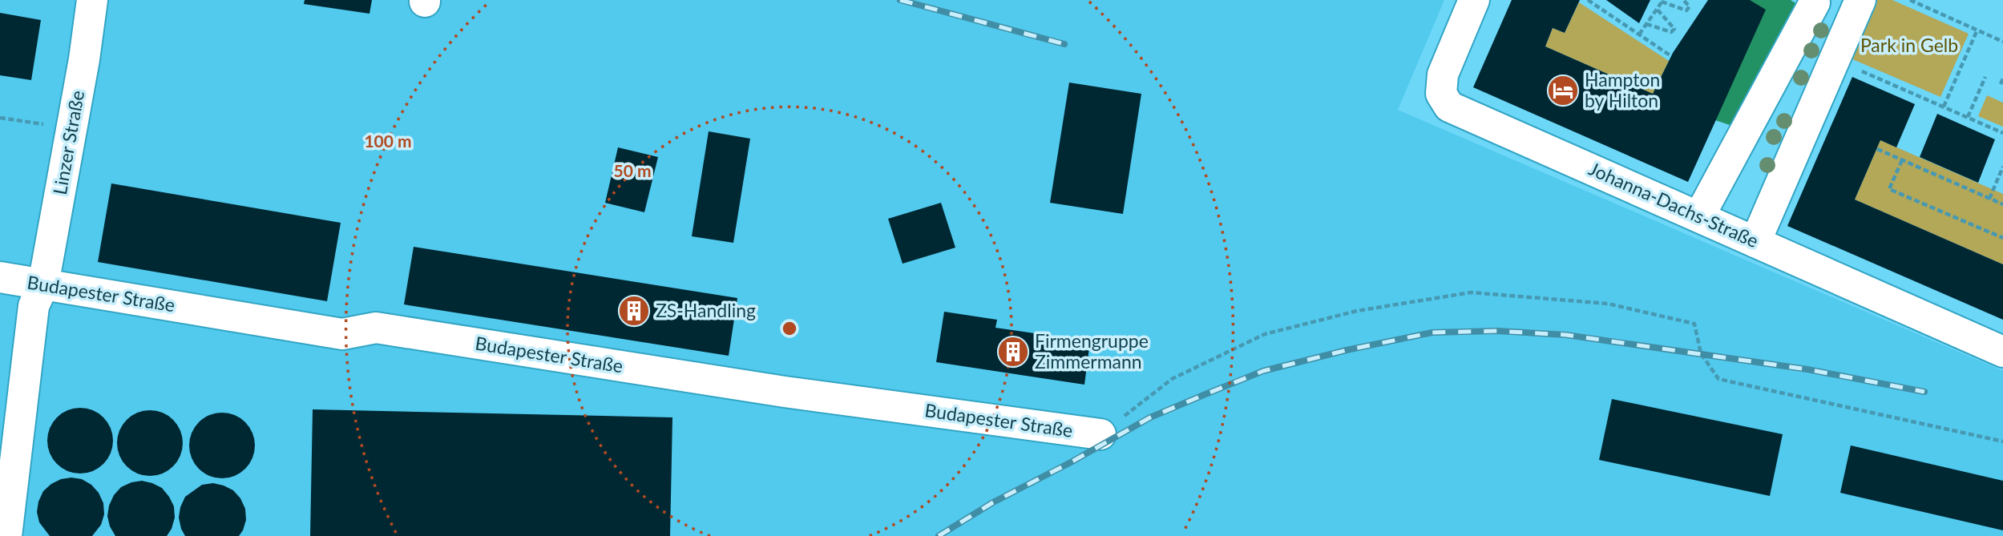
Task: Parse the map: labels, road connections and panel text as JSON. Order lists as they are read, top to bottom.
{
  "streets": {
    "street": ["Linzer Straße", "Johanna-Dachs-Straße", "Budapester Straße"]
  },
  "crossings": [
    ["Linzer Straße", "Budapester Straße"]
  ],
  "parks": ["Park in Gelb"],
  "places": {
    "hotel": ["Hampton by Hilton"],
    "building": ["ZS-Handling", "Firmengruppe Zimmermann"]
  },
  "rings": ["100 m", "50 m"]
}
